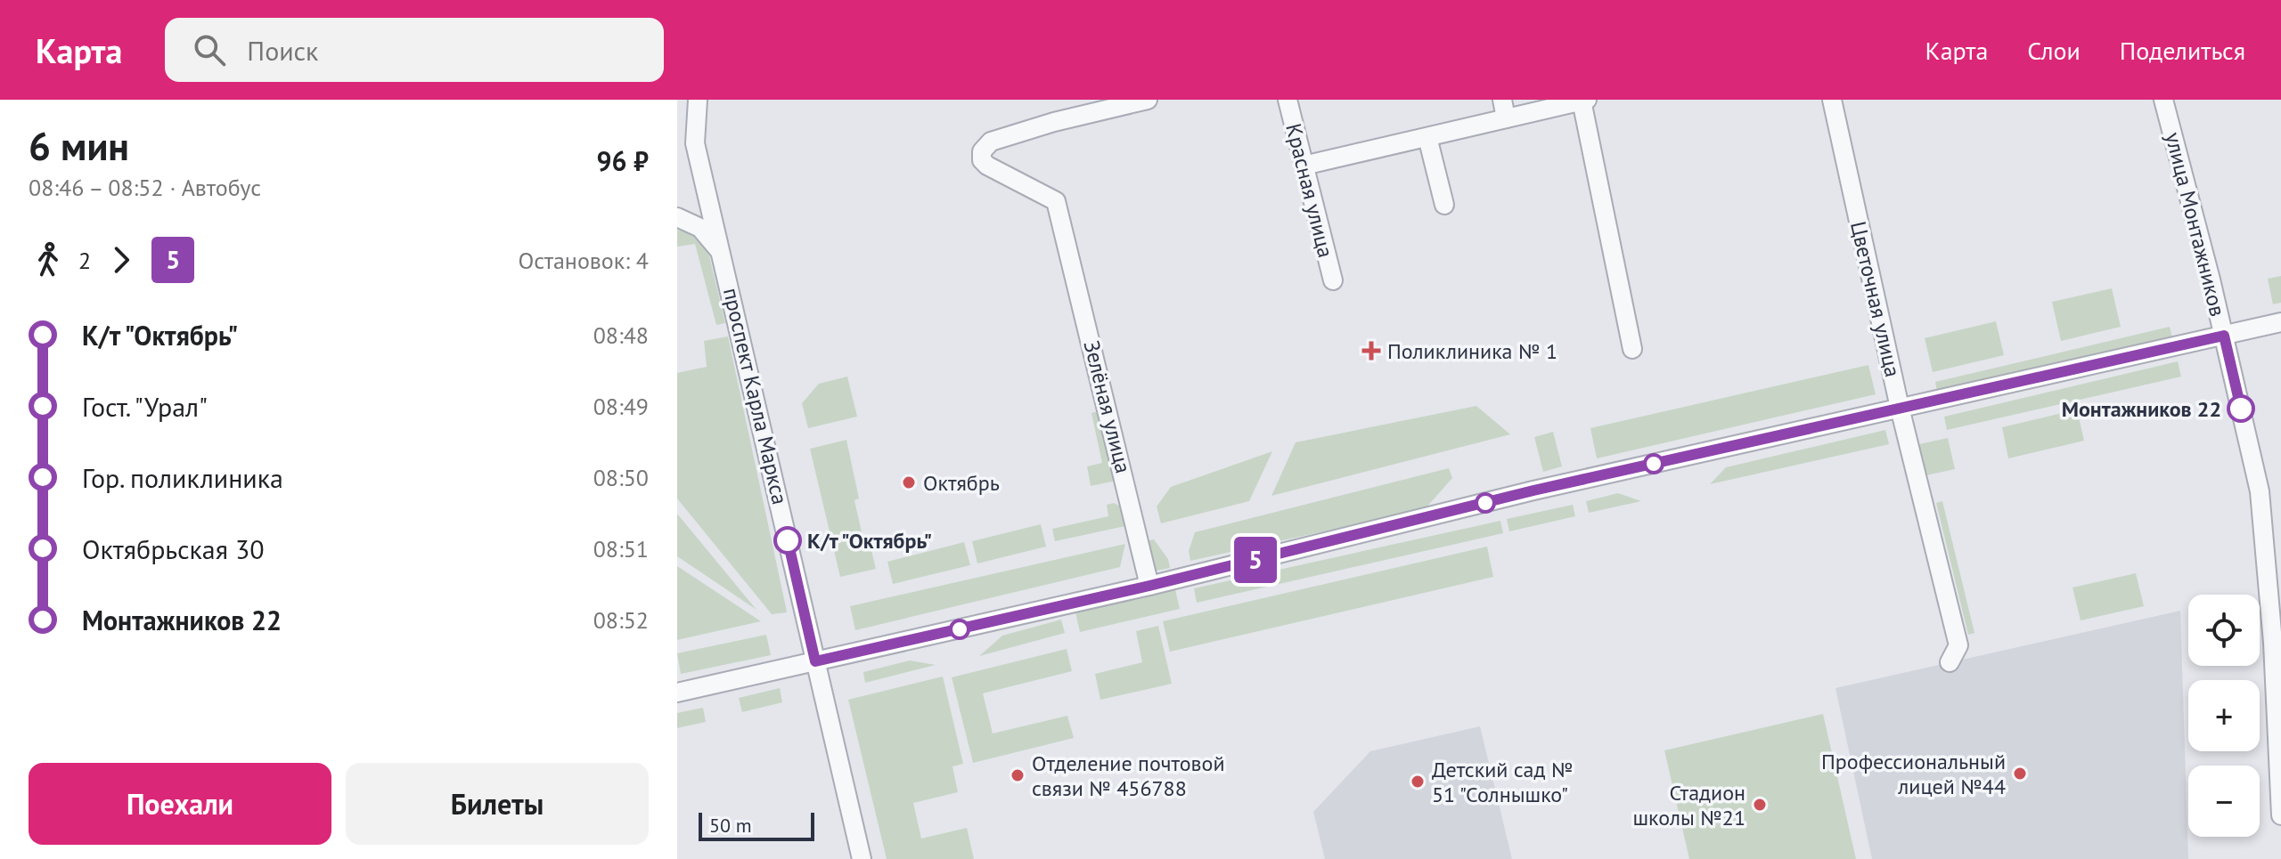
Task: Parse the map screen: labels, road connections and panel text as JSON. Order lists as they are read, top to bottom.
{
  "streets": {
    "street": [
      "Красная улица",
      "улица Монтажников",
      "Цветочная улица",
      "проспект Карла Маркса",
      "Зелёная улица"
    ]
  },
  "places": {
    "health": ["Поликлиника № 1"],
    "other": [
      "Монтажников 22",
      "Октябрь",
      "К/т \"Октябрь\"",
      "Профессиональный лицей №44",
      "Отделение почтовой связи № 456788",
      "Детский сад № 51 \"Солнышко\"",
      "Стадион школы №21"
    ]
  },
  "lines": ["bus line 5"],
  "scale_bar": "50 m",
  "page": {
    "header": "Карта",
    "search": "Поиск",
    "nav": ["Карта", "Слои", "Поделиться"],
    "heading": ["6 мин", "08:46 – 08:52 · Автобус", "96 ₽"],
    "on_map": "5",
    "legs": ["2", "5", "Остановок: 4"],
    "list": [
      {
        "name": "К/т \"Октябрь\"",
        "value": "08:48"
      },
      {
        "name": "Гост. \"Урал\"",
        "value": "08:49"
      },
      {
        "name": "Гор. поликлиника",
        "value": "08:50"
      },
      {
        "name": "Октябрьская 30",
        "value": "08:51"
      },
      {
        "name": "Монтажников 22",
        "value": "08:52"
      }
    ],
    "map_buttons": ["+", "−"],
    "buttons": ["Поехали", "Билеты"],
    "scale": "50 m"
  }
}
